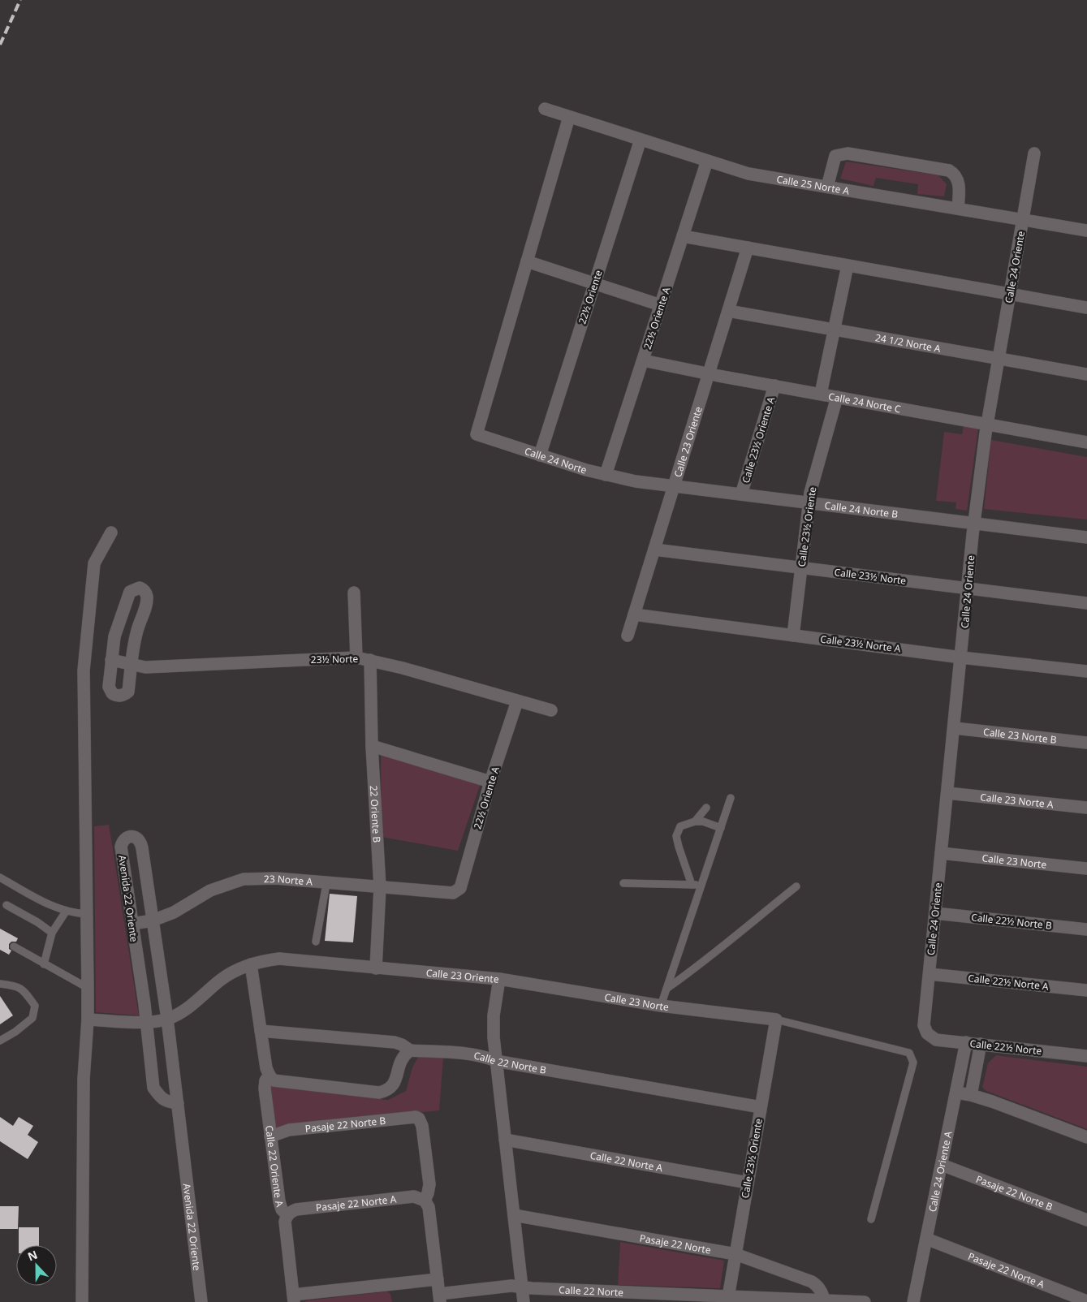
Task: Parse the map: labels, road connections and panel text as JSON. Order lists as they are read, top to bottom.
{
  "streets": {
    "street": [
      "Calle 25 Norte A",
      "Calle 24 Oriente",
      "22½ Oriente",
      "22½ Oriente A",
      "24 1/2 Norte A",
      "Calle 24 Norte C",
      "Calle 23½ Oriente A",
      "Calle 23 Oriente",
      "Calle 24 Norte",
      "Calle 24 Norte B",
      "Calle 23½ Oriente",
      "Calle 23½ Norte",
      "Calle 23½ Norte A",
      "23½ Norte",
      "Calle 23 Norte B",
      "Calle 23 Norte A",
      "22 Oriente B",
      "Calle 23 Norte",
      "23 Norte A",
      "Avenida 22 Oriente",
      "Calle 22½ Norte B",
      "Calle 22½ Norte A",
      "Calle 22½ Norte",
      "Calle 22 Norte B",
      "Pasaje 22 Norte B",
      "Calle 22 Norte A",
      "Calle 22 Oriente A",
      "Calle 24 Oriente A",
      "Pasaje 22 Norte A",
      "Pasaje 22 Norte",
      "Calle 22 Norte"
    ]
  },
  "crossings": [
    ["Calle 25 Norte A", "Calle 24 Oriente"],
    ["Calle 25 Norte A", "22½ Oriente"],
    ["Calle 25 Norte A", "22½ Oriente A"],
    ["Calle 24 Oriente", "24 1/2 Norte A"],
    ["Calle 24 Oriente", "Calle 24 Norte C"],
    ["Calle 24 Oriente", "Calle 24 Norte B"],
    ["Calle 24 Oriente", "Calle 23½ Norte"],
    ["Calle 24 Oriente", "Calle 23½ Norte A"],
    ["Calle 24 Oriente", "Calle 23 Norte B"],
    ["Calle 24 Oriente", "Calle 23 Norte A"],
    ["Calle 24 Oriente", "Calle 23 Norte"],
    ["Calle 24 Oriente", "Calle 22½ Norte B"],
    ["Calle 24 Oriente", "Calle 22½ Norte A"],
    ["Calle 24 Oriente", "Calle 22½ Norte"],
    ["22½ Oriente", "Calle 24 Norte"],
    ["22½ Oriente A", "Calle 24 Norte C"],
    ["22½ Oriente A", "Calle 24 Norte"],
    ["22½ Oriente A", "23½ Norte"],
    ["22½ Oriente A", "23 Norte A"],
    ["24 1/2 Norte A", "Calle 23 Oriente"],
    ["Calle 24 Norte C", "Calle 23½ Oriente A"],
    ["Calle 24 Norte C", "Calle 23 Oriente"],
    ["Calle 24 Norte C", "Calle 23½ Oriente"],
    ["Calle 23½ Oriente A", "Calle 24 Norte B"],
    ["Calle 23 Oriente", "Calle 24 Norte B"],
    ["Calle 23 Oriente", "Calle 23½ Norte"],
    ["Calle 23 Oriente", "Calle 23½ Norte A"],
    ["Calle 23 Oriente", "22 Oriente B"],
    ["Calle 23 Oriente", "Calle 23 Norte"],
    ["Calle 23 Oriente", "Avenida 22 Oriente"],
    ["Calle 23 Oriente", "Calle 22 Norte B"],
    ["Calle 23 Oriente", "Calle 22 Norte A"],
    ["Calle 23 Oriente", "Pasaje 22 Norte"],
    ["Calle 23 Oriente", "Calle 22 Norte"],
    ["Calle 24 Norte", "Calle 24 Norte B"],
    ["Calle 24 Norte B", "Calle 23½ Oriente"],
    ["Calle 23½ Oriente", "Calle 23½ Norte"],
    ["Calle 23½ Oriente", "Calle 23½ Norte A"],
    ["Calle 23½ Oriente", "Calle 23 Norte"],
    ["Calle 23½ Oriente", "Calle 22 Norte B"],
    ["Calle 23½ Oriente", "Calle 22 Norte A"],
    ["Calle 23½ Oriente", "Pasaje 22 Norte"],
    ["Calle 23½ Oriente", "Calle 22 Norte"],
    ["23½ Norte", "22 Oriente B"],
    ["22 Oriente B", "23 Norte A"],
    ["23 Norte A", "Avenida 22 Oriente"],
    ["Calle 22½ Norte", "Calle 24 Oriente A"],
    ["Pasaje 22 Norte B", "Calle 22 Oriente A"],
    ["Pasaje 22 Norte B", "Calle 24 Oriente A"],
    ["Pasaje 22 Norte B", "Pasaje 22 Norte A"],
    ["Calle 22 Oriente A", "Pasaje 22 Norte A"],
    ["Calle 24 Oriente A", "Pasaje 22 Norte A"],
    ["Pasaje 22 Norte", "Calle 22 Norte"]
  ],
  "north": "top"
}
